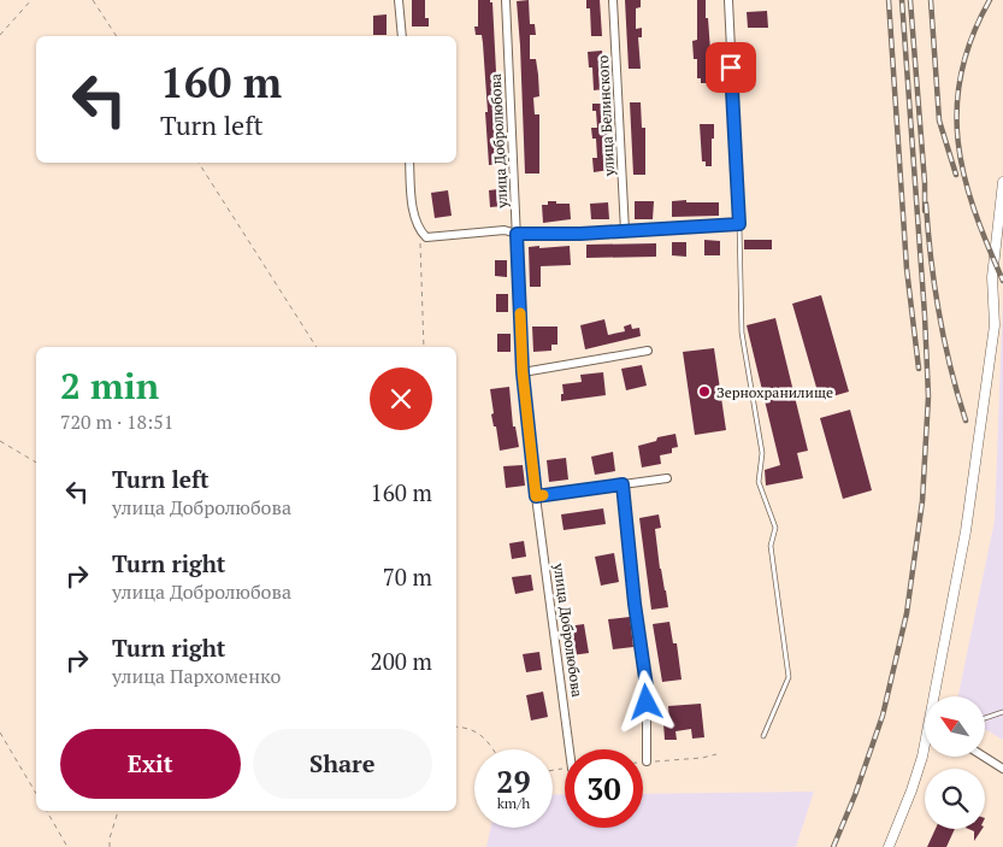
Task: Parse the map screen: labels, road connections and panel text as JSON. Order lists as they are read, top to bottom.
{
  "streets": {
    "street": ["улица Белинского", "улица Добролюбова"]
  },
  "places": ["Зернохранилище"],
  "north": "top left",
  "page": {
    "turn": ["160 m", "Turn left"],
    "heading": ["2 min", "720 m · 18:51"],
    "list": [
      {
        "name": "Turn left",
        "note": "улица Добролюбова",
        "value": "160 m"
      },
      {
        "name": "Turn right",
        "note": "улица Добролюбова",
        "value": "70 m"
      },
      {
        "name": "Turn right",
        "note": "улица Пархоменко",
        "value": "200 m"
      }
    ],
    "buttons": ["Exit", "Share"],
    "speed": "29 km/h",
    "limit": "30"
  }
}
